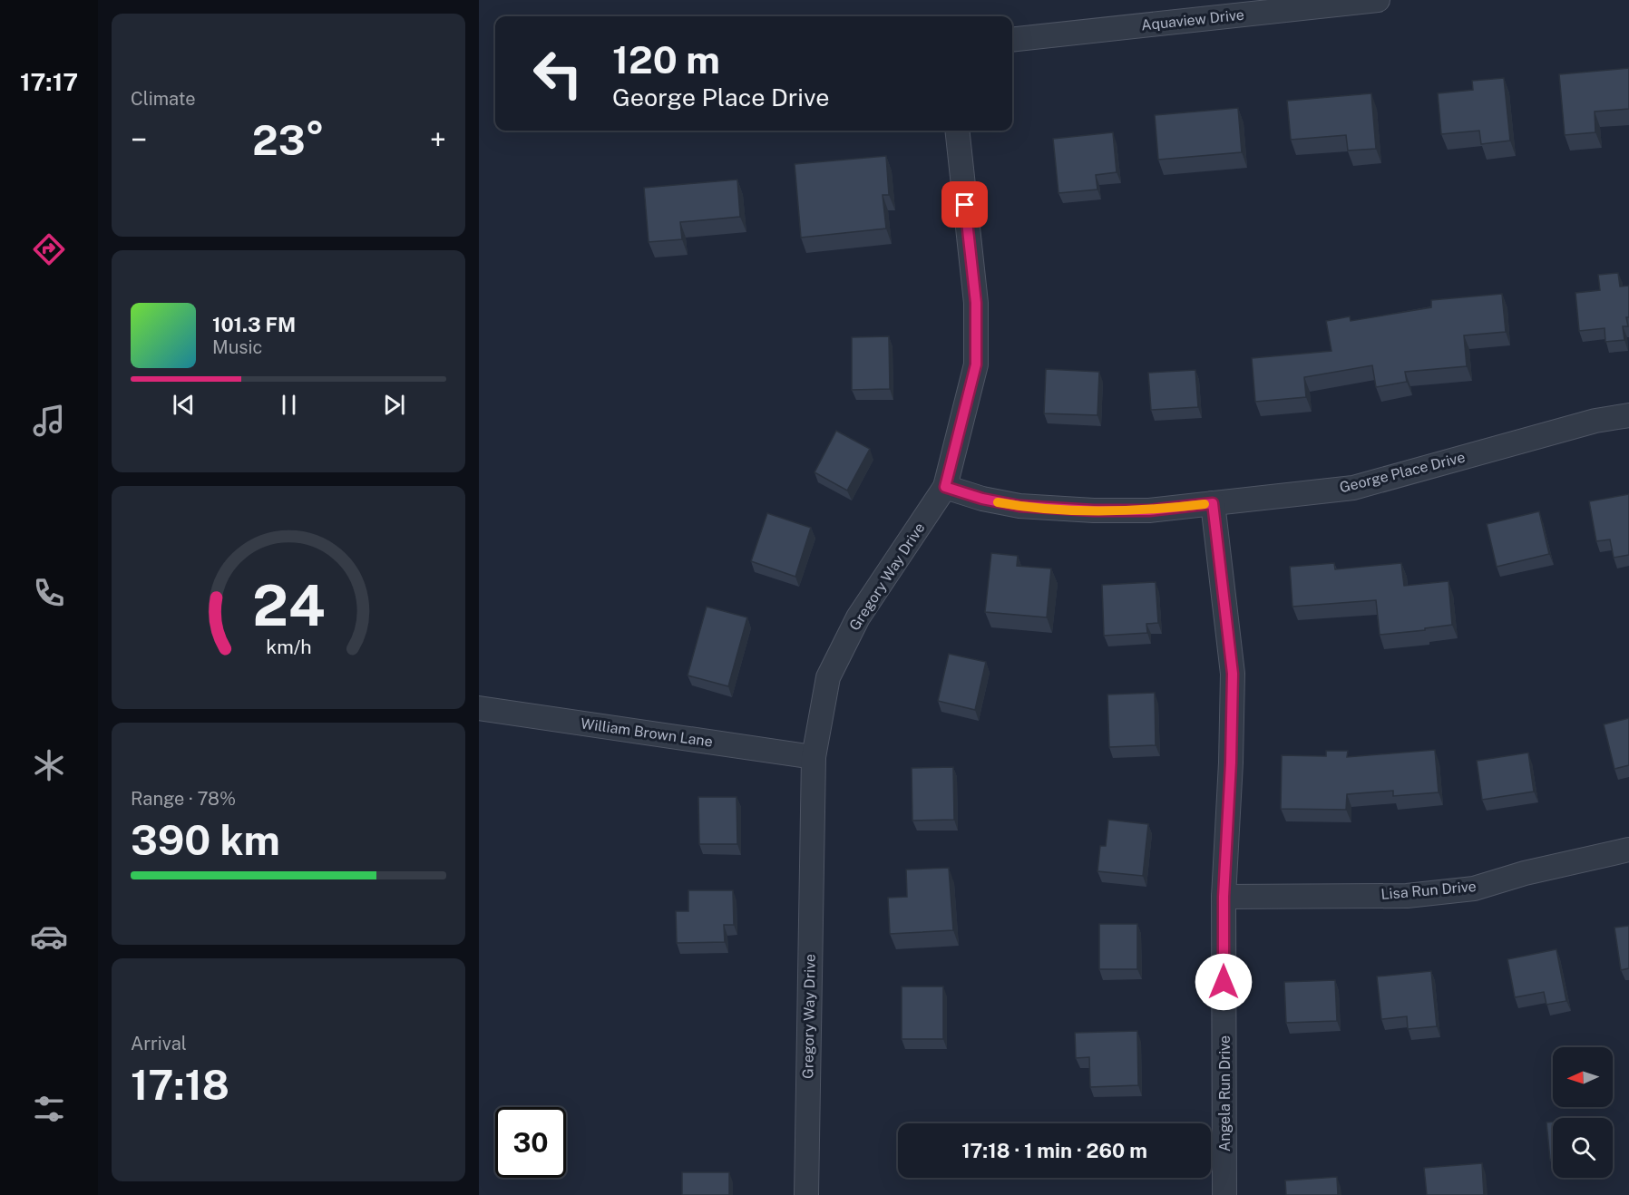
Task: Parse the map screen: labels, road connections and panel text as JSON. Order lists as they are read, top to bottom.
{
  "streets": {
    "street": [
      "Aquaview Drive",
      "George Place Drive",
      "Gregory Way Drive",
      "William Brown Lane",
      "Lisa Run Drive",
      "Angela Run Drive"
    ]
  },
  "crossings": [
    ["George Place Drive", "Gregory Way Drive"],
    ["George Place Drive", "Angela Run Drive"],
    ["Gregory Way Drive", "William Brown Lane"],
    ["Lisa Run Drive", "Angela Run Drive"]
  ],
  "north": "left",
  "page": {
    "tabs": "17:17",
    "tile": [
      "Climate",
      ["Range · 78%", "390 km"],
      ["Arrival", "17:18"]
    ],
    "turn": ["120 m", "George Place Drive"],
    "heat": ["−", "23°", "+"],
    "song": ["101.3 FM", "Music"],
    "limit": "30",
    "trip": "17:18 · 1 min · 260 m",
    "gauge": ["24", "km/h"]
  }
}
